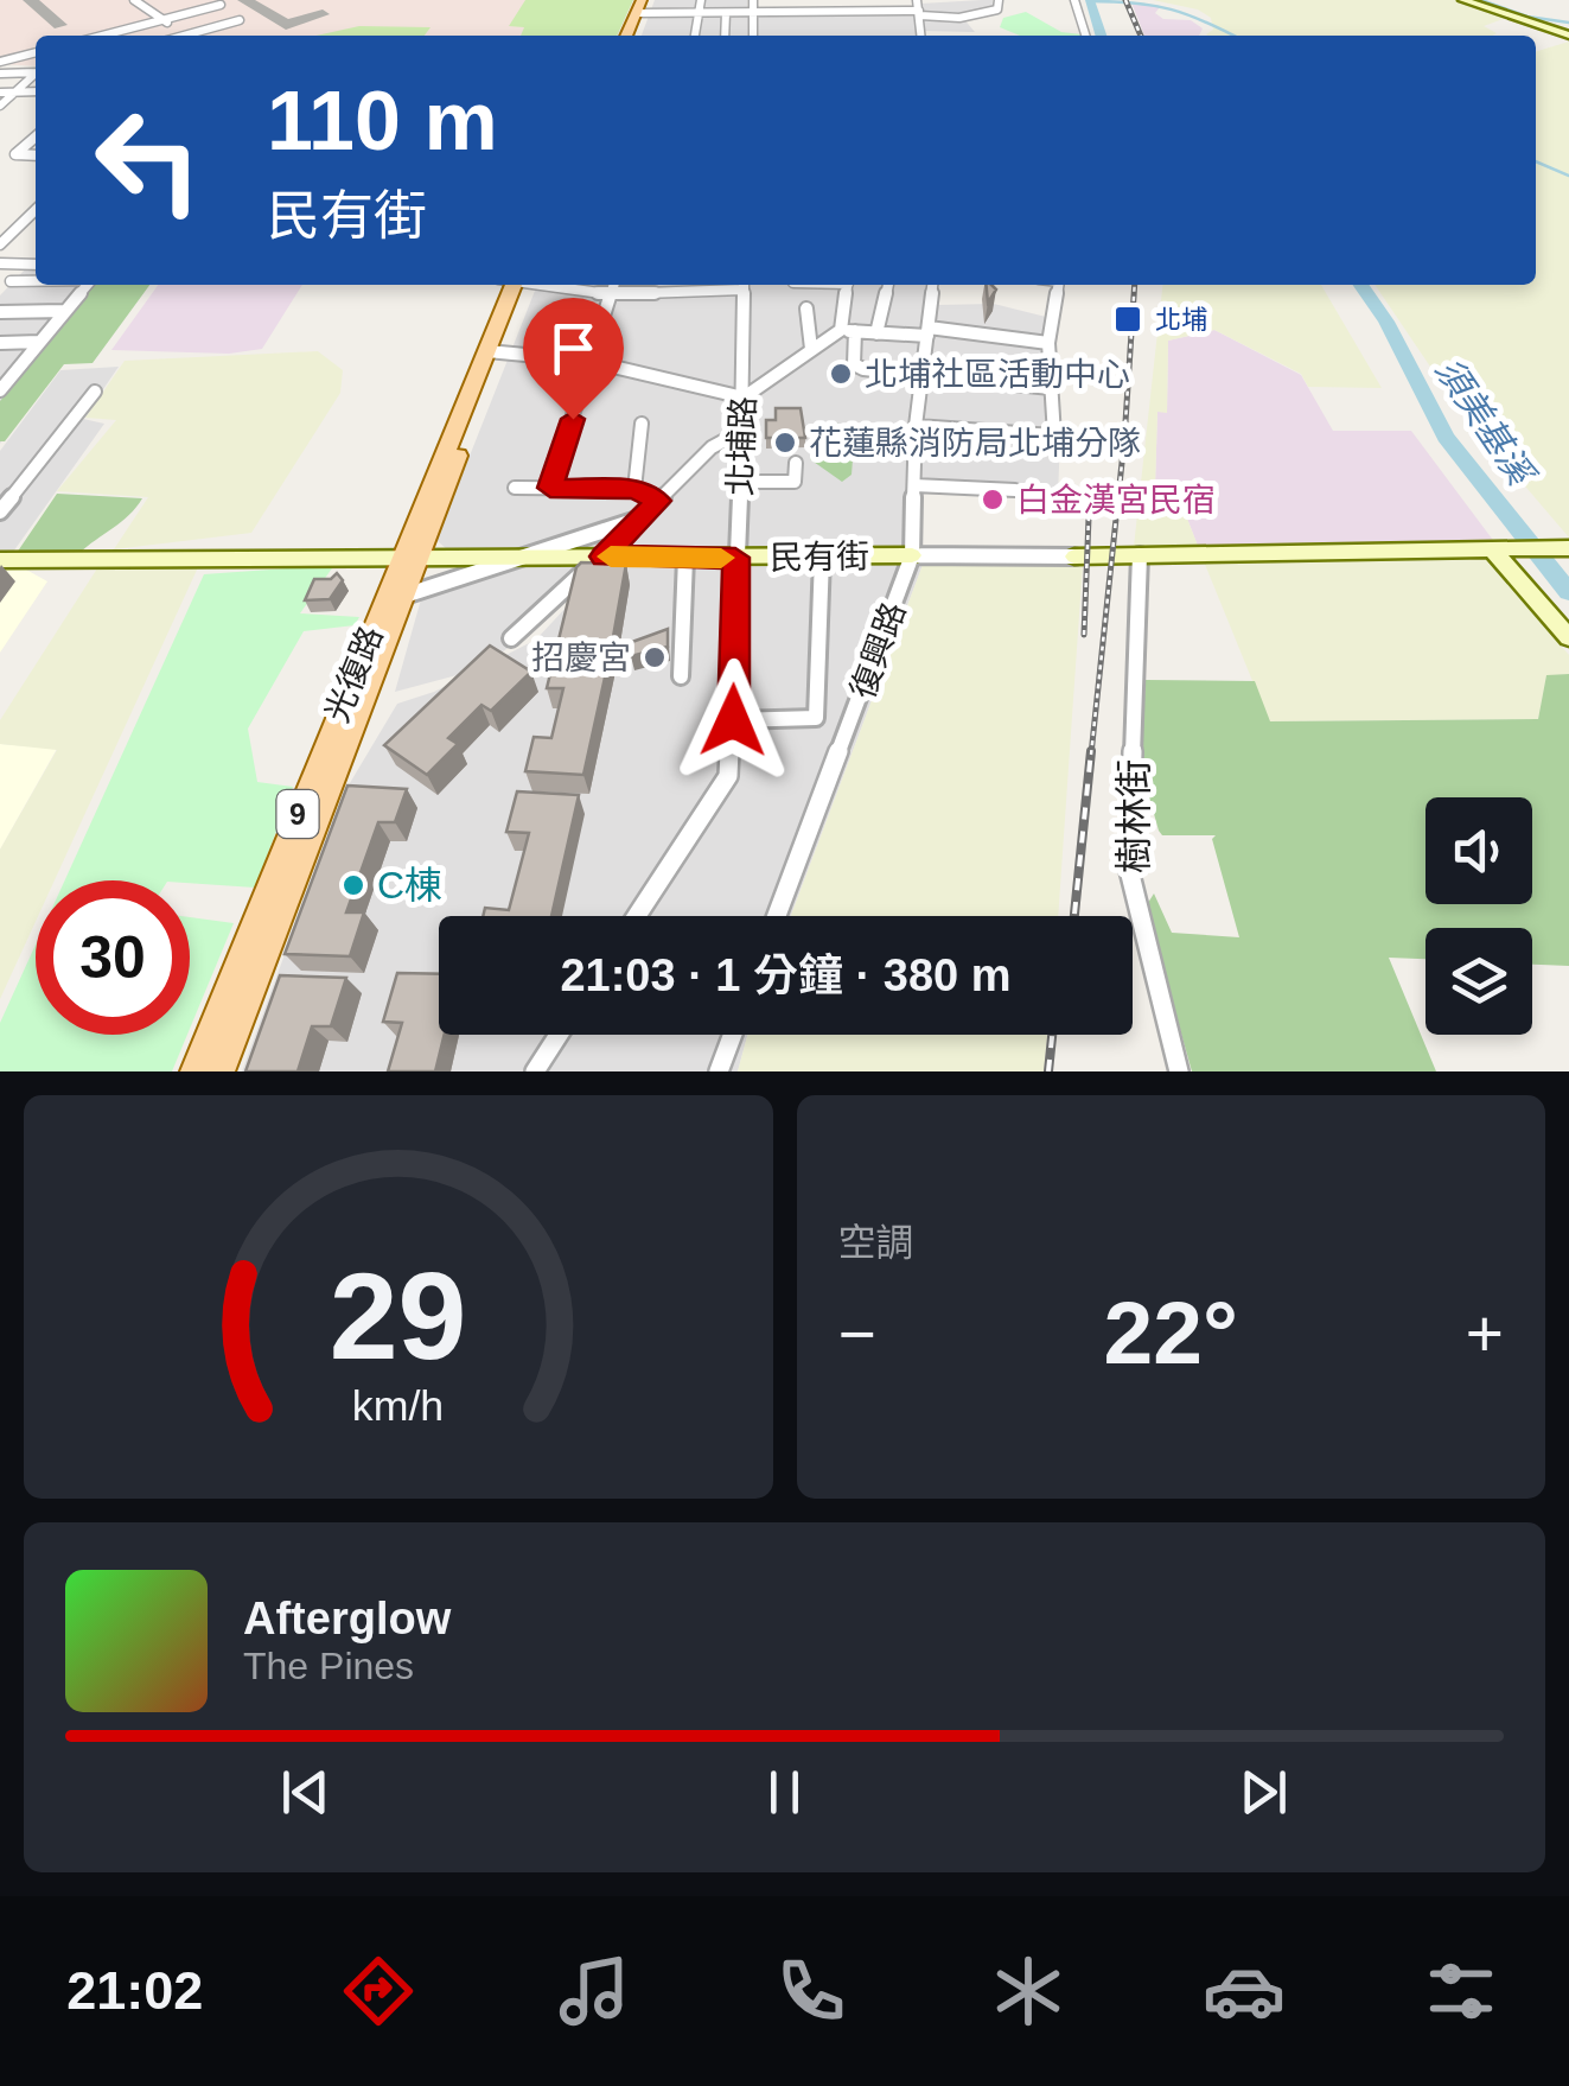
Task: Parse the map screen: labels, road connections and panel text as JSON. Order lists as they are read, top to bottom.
{
  "streets": {
    "main road": ["光復路", "9"],
    "street": [
      "北埔路",
      "民有街",
      "復興路",
      "樹林街"
    ]
  },
  "crossings": [
    ["北埔路", "民有街"],
    ["民有街", "復興路"],
    ["民有街", "光復路"],
    ["民有街", "樹林街"]
  ],
  "water": ["須美基溪"],
  "places": {
    "transit": ["北埔"],
    "other": [
      "北埔社區活動中心",
      "花蓮縣消防局北埔分隊",
      "白金漢宮民宿",
      "招慶宮",
      "C棟"
    ]
  },
  "page": {
    "turn": ["110 m", "民有街"],
    "limit": "30",
    "trip": "21:03 · 1 分鐘 · 380 m",
    "tile": "空調",
    "heat": ["−", "22°", "+"],
    "song": ["Afterglow", "The Pines"],
    "tabs": "21:02",
    "gauge": ["29", "km/h"]
  }
}
